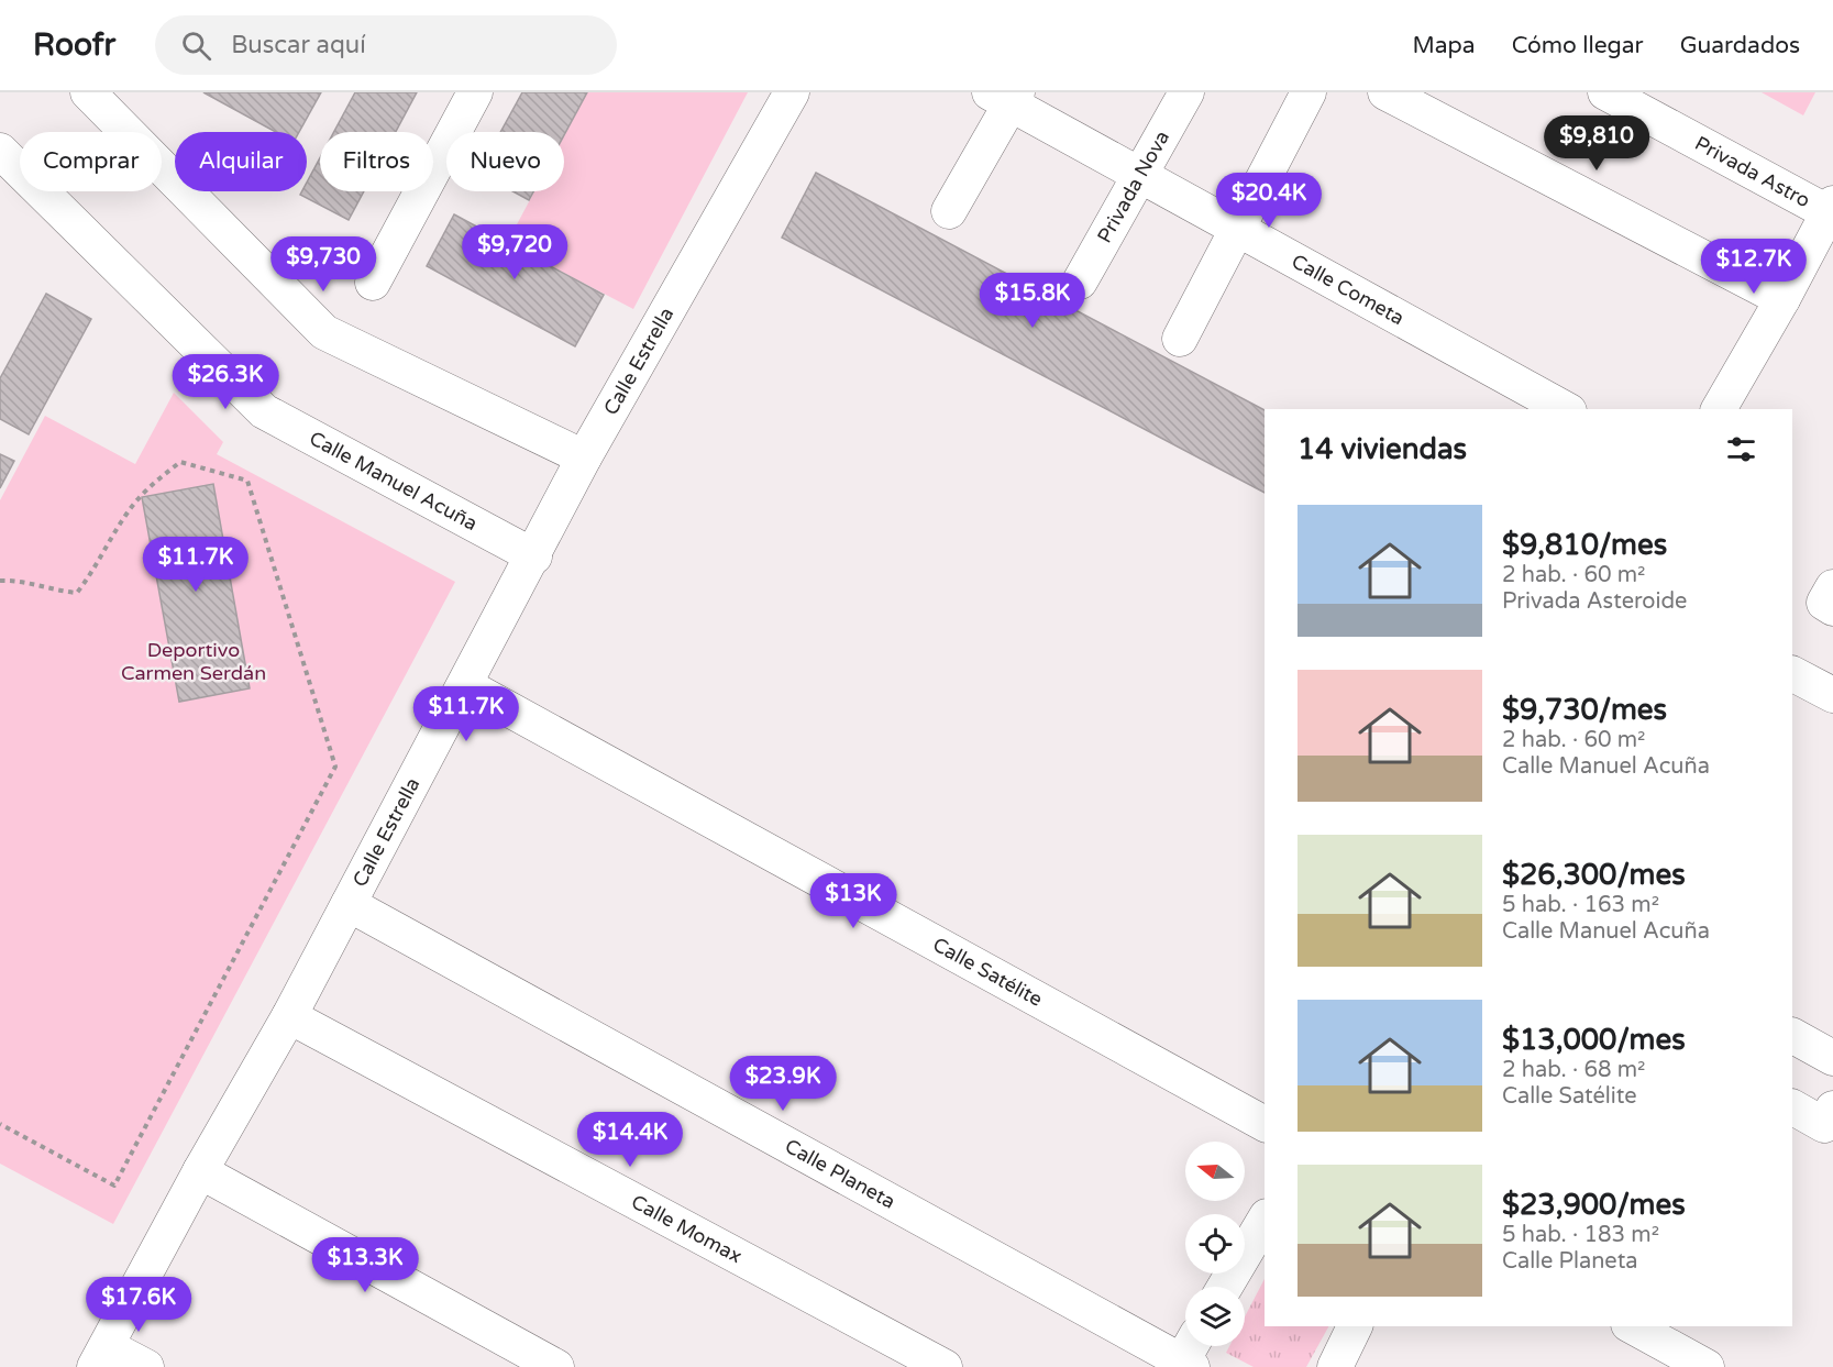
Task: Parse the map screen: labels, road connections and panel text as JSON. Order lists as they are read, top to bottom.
{
  "streets": {
    "street": [
      "Privada Astro",
      "Privada Nova",
      "Calle Cometa",
      "Calle Estrella",
      "Calle Manuel Acuña",
      "Calle Satélite",
      "Calle Planeta",
      "Calle Momax"
    ]
  },
  "crossings": [
    ["Privada Nova", "Calle Cometa"],
    ["Calle Estrella", "Calle Manuel Acuña"],
    ["Calle Estrella", "Calle Satélite"],
    ["Calle Estrella", "Calle Planeta"],
    ["Calle Estrella", "Calle Momax"]
  ],
  "parks": ["Deportivo Carmen Serdán"],
  "north": "left",
  "page": {
    "header": "Roofr",
    "search": "Buscar aquí",
    "nav": ["Mapa", "Cómo llegar", "Guardados"],
    "price": [
      "$9,810",
      "$20.4K",
      "$9,720",
      "$9,730",
      "$12.7K",
      "$15.8K",
      "$26.3K",
      "$11.7K",
      "$11.7K",
      "$13K",
      "$23.9K",
      "$14.4K",
      "$13.3K",
      "$17.6K"
    ],
    "chip": [
      "Comprar",
      "Alquilar",
      "Filtros",
      "Nuevo"
    ],
    "heading": "14 viviendas",
    "list": [
      {
        "name": "$9,810/mes",
        "note": "2 hab. · 60 m² · Privada Asteroide"
      },
      {
        "name": "$9,730/mes",
        "note": "2 hab. · 60 m² · Calle Manuel Acuña"
      },
      {
        "name": "$26,300/mes",
        "note": "5 hab. · 163 m² · Calle Manuel Acuña"
      },
      {
        "name": "$13,000/mes",
        "note": "2 hab. · 68 m² · Calle Satélite"
      },
      {
        "name": "$23,900/mes",
        "note": "5 hab. · 183 m² · Calle Planeta"
      }
    ]
  }
}
